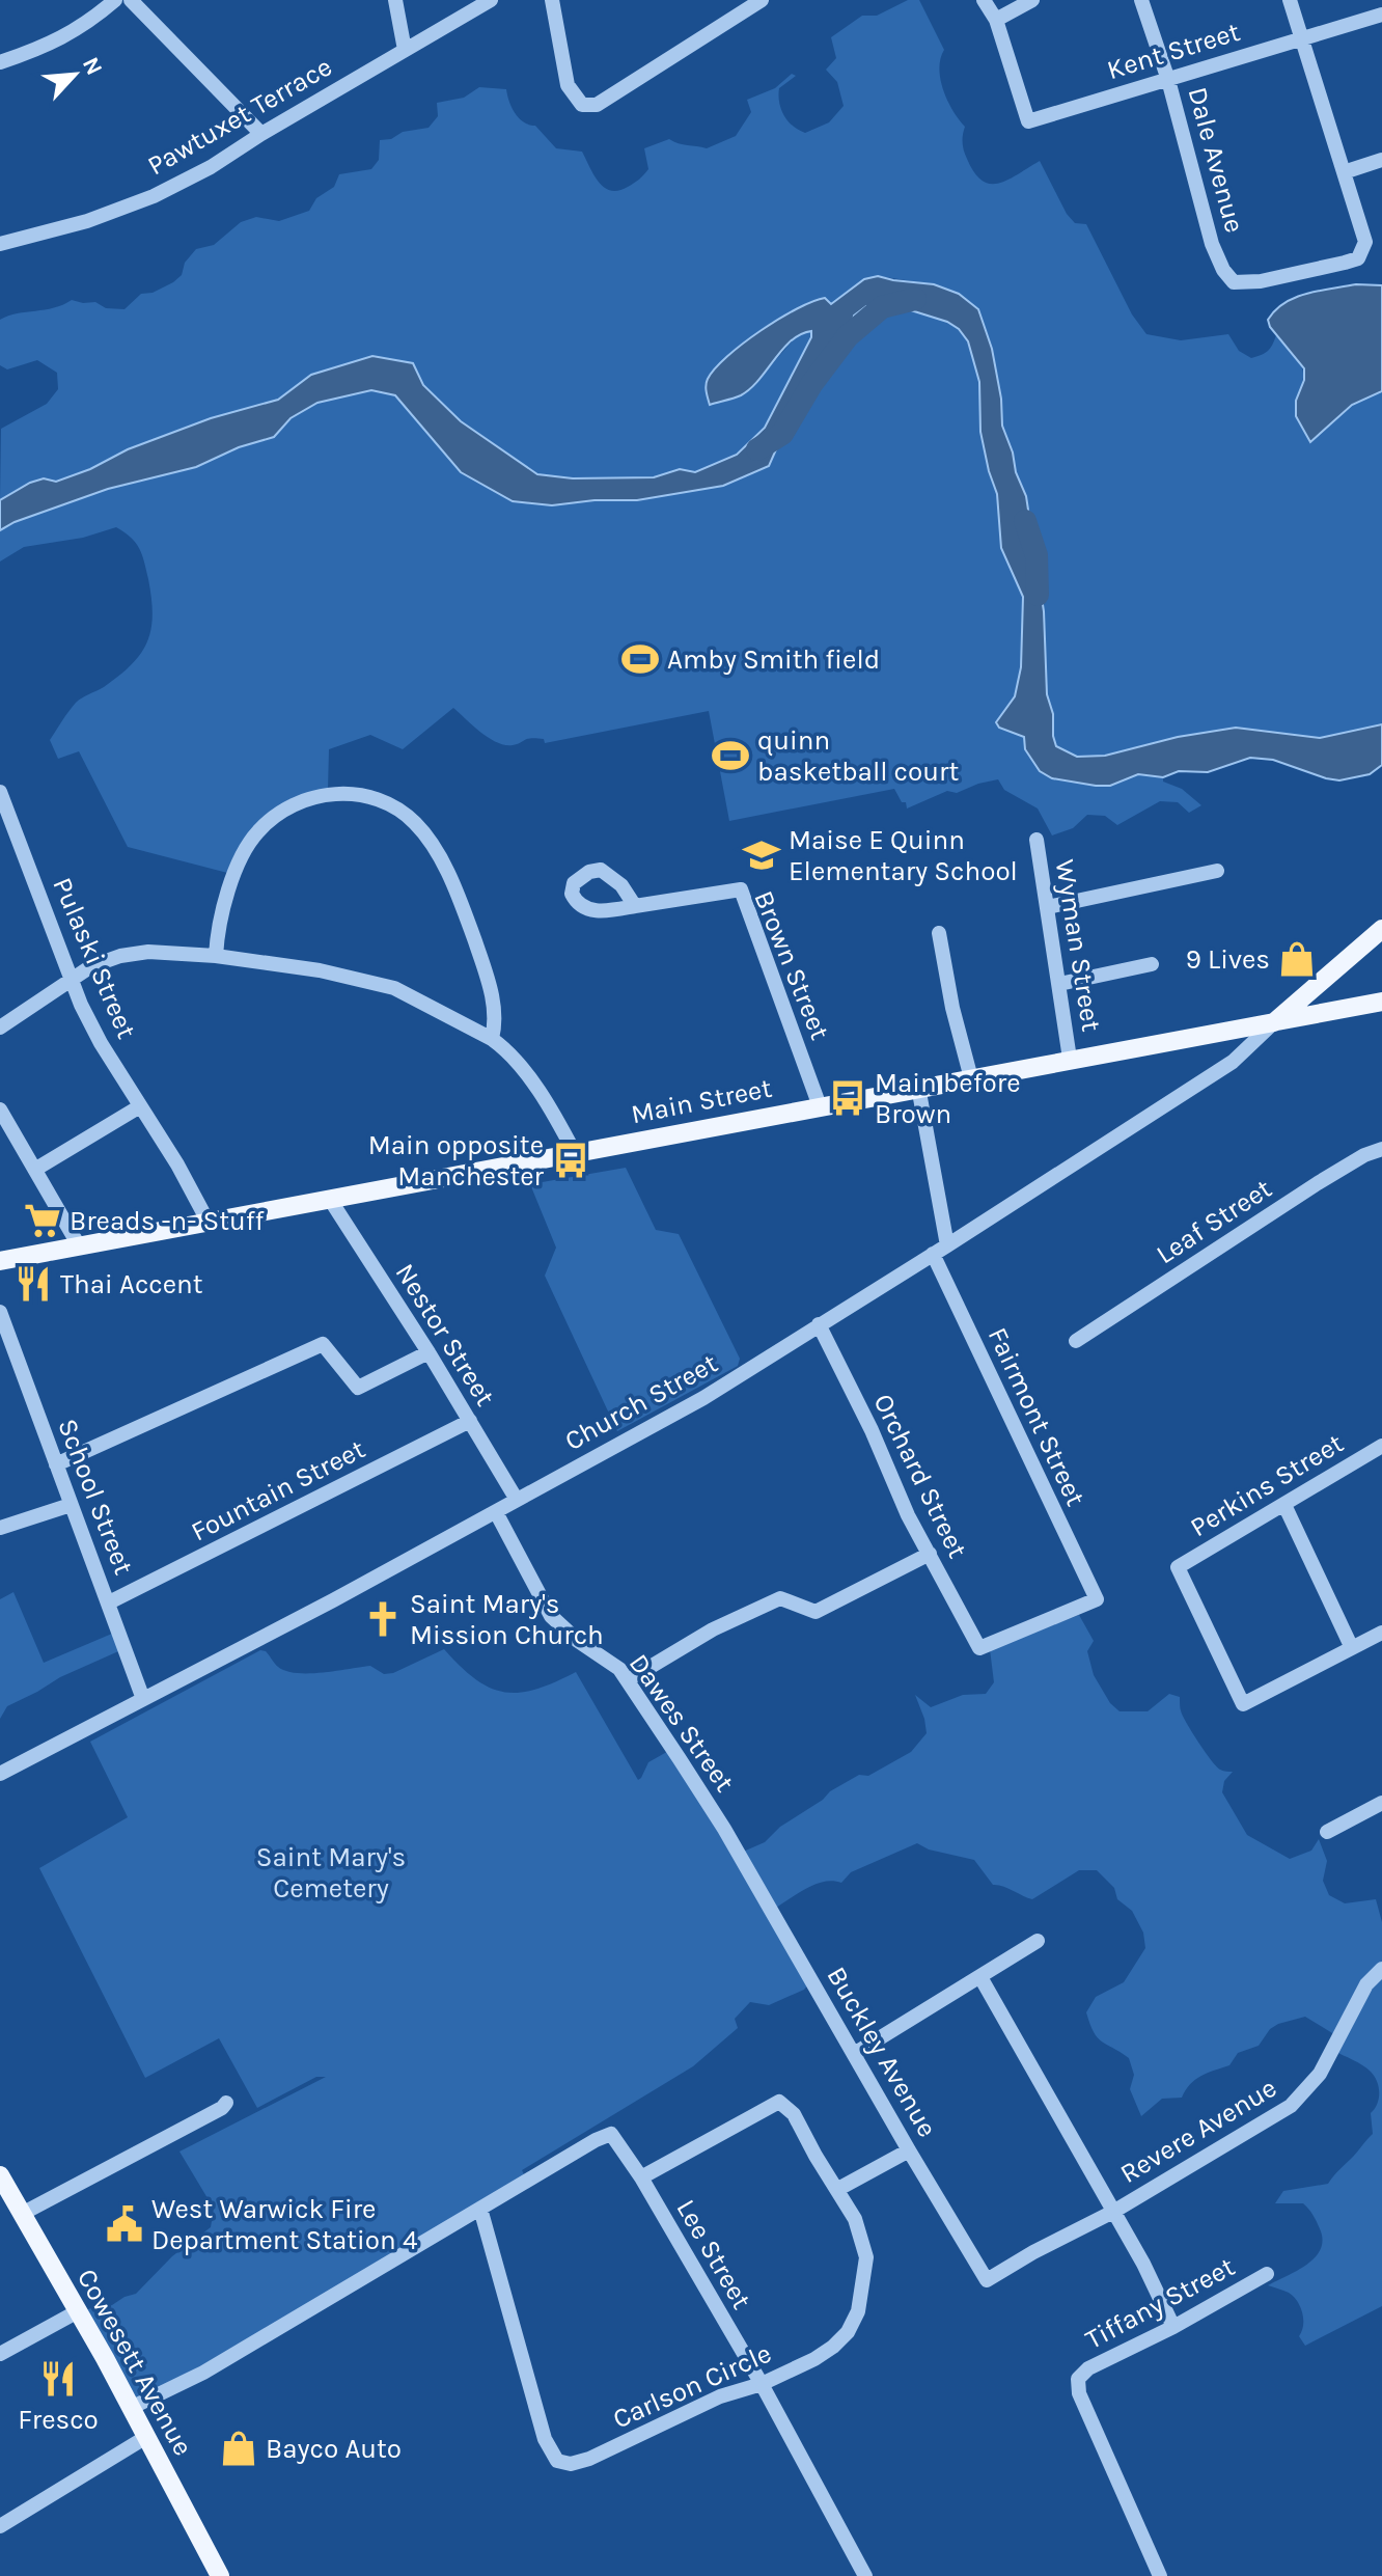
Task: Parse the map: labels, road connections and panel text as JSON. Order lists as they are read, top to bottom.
{
  "streets": {
    "main road": ["Main Street", "Cowesett Avenue"],
    "street": [
      "Kent Street",
      "Pawtuxet Terrace",
      "Dale Avenue",
      "Wyman Street",
      "Pulaski Street",
      "Brown Street",
      "Leaf Street",
      "Nestor Street",
      "Church Street",
      "Fairmont Street",
      "Orchard Street",
      "Perkins Street",
      "Fountain Street",
      "School Street",
      "Dawes Street",
      "Buckley Avenue",
      "Revere Avenue",
      "Lee Street",
      "Tiffany Street",
      "Carlson Circle"
    ]
  },
  "crossings": [
    ["Kent Street", "Dale Avenue"],
    ["Wyman Street", "Main Street"],
    ["Pulaski Street", "Main Street"],
    ["Brown Street", "Main Street"],
    ["Main Street", "Nestor Street"],
    ["Main Street", "Church Street"],
    ["Nestor Street", "Church Street"],
    ["Nestor Street", "Fountain Street"],
    ["Church Street", "Fairmont Street"],
    ["Church Street", "Orchard Street"],
    ["Church Street", "School Street"],
    ["Church Street", "Dawes Street"],
    ["Fairmont Street", "Orchard Street"],
    ["Fountain Street", "School Street"],
    ["Dawes Street", "Buckley Avenue"],
    ["Buckley Avenue", "Revere Avenue"],
    ["Lee Street", "Carlson Circle"]
  ],
  "parks": ["Saint Mary's Cemetery"],
  "places": {
    "sports": ["Amby Smith field", "quinn basketball court"],
    "school or university": ["Maise E Quinn Elementary School"],
    "shop": ["9 Lives", "Bayco Auto"],
    "bus stop": ["Main before Brown", "Main opposite Manchester"],
    "supermarket": ["Breads -n- Stuff"],
    "restaurant": ["Thai Accent", "Fresco"],
    "church": ["Saint Mary's Mission Church"],
    "public building": ["West Warwick Fire Department Station 4"]
  },
  "north": "top right"
}
